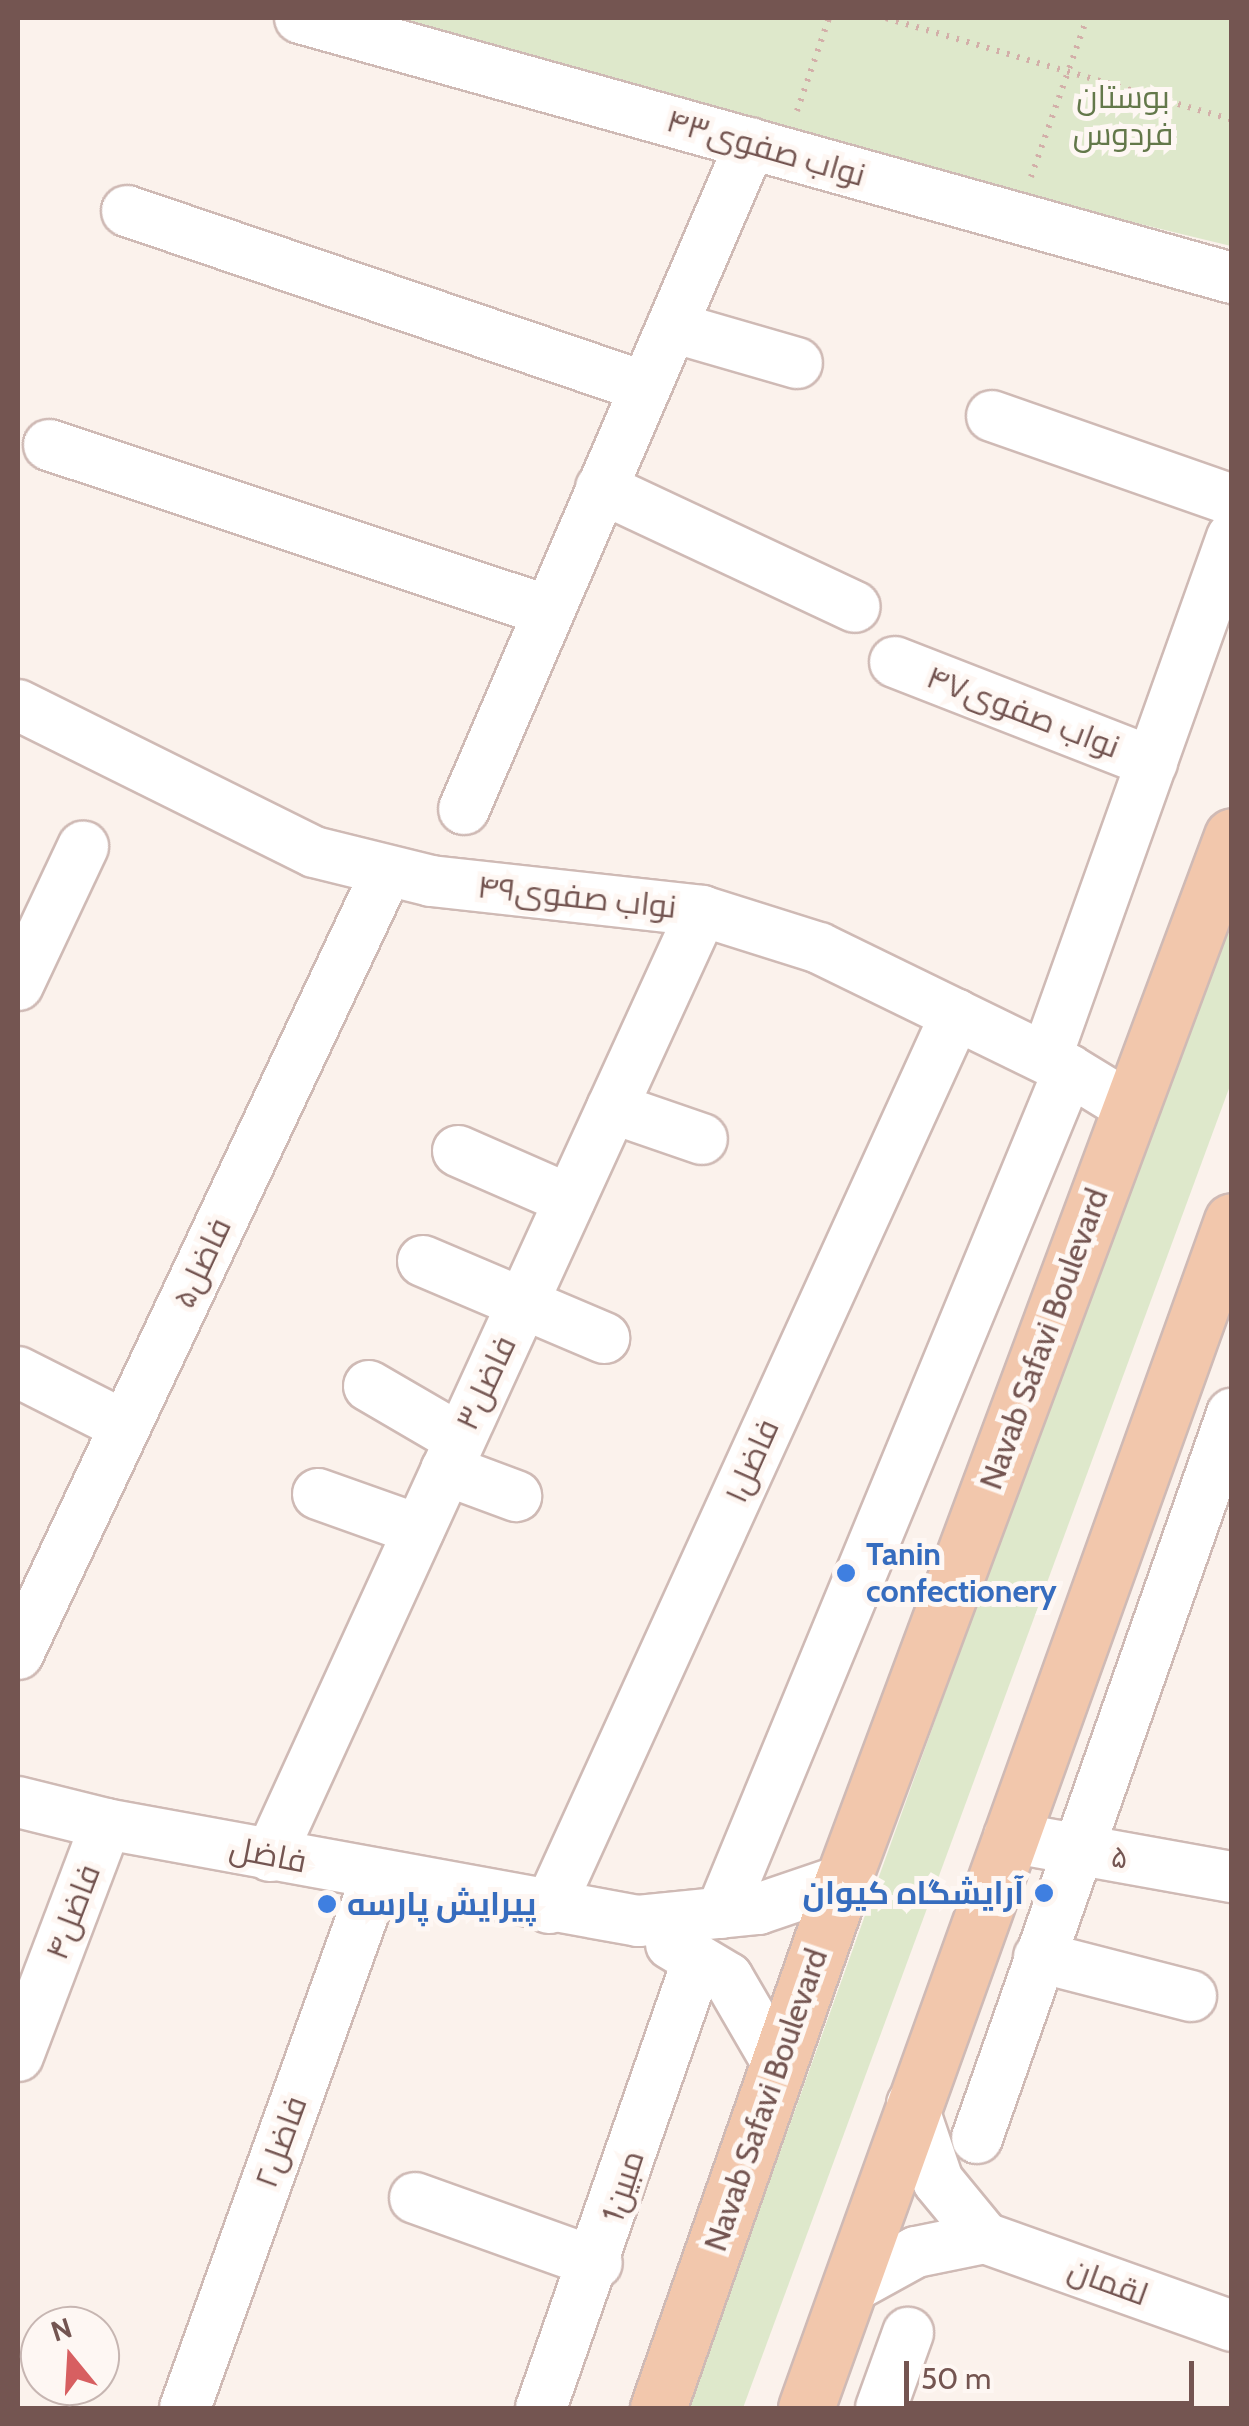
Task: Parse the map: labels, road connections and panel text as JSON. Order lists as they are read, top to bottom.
{
  "streets": {
    "main road": ["Navab Safavi Boulevard"],
    "street": [
      "۴۳نواب صفوی",
      "۴۷نواب صفوی",
      "۴۹نواب صفوی",
      "۵فاضل",
      "۳فاضل",
      "۱فاضل",
      "فاضل",
      "۵",
      "۴فاضل",
      "۲فاضل",
      "1مبین",
      "لقمان"
    ]
  },
  "crossings": [
    ["۴۹نواب صفوی", "۵فاضل"],
    ["۴۹نواب صفوی", "Navab Safavi Boulevard"],
    ["۴۹نواب صفوی", "۳فاضل"],
    ["۴۹نواب صفوی", "۱فاضل"],
    ["Navab Safavi Boulevard", "فاضل"],
    ["۳فاضل", "فاضل"],
    ["۱فاضل", "فاضل"],
    ["فاضل", "۴فاضل"],
    ["فاضل", "۲فاضل"],
    ["فاضل", "1مبین"]
  ],
  "parks": ["بوستان فردوس"],
  "places": ["Tanin confectionery", "آرایشگاه کیوان", "پیرایش پارسه"],
  "scale_bar": "50 m",
  "north": "top"
}
